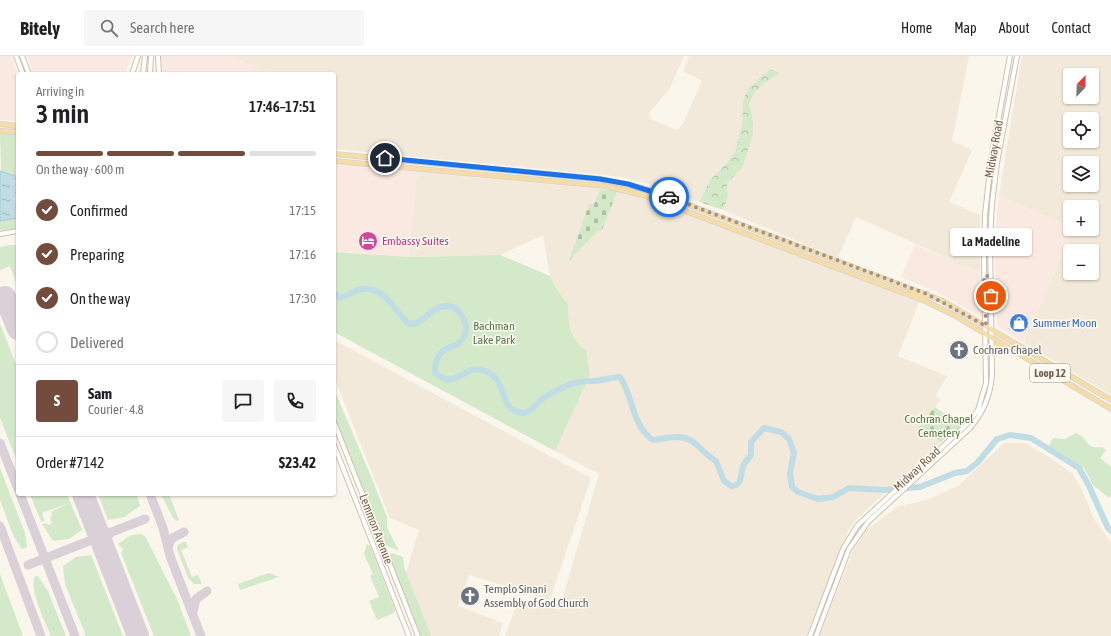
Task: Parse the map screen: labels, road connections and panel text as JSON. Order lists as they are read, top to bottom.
{
  "streets": {
    "main road": ["Midway Road", "Loop 12", "Lemmon Avenue"]
  },
  "crossings": [
    ["Midway Road", "Loop 12"]
  ],
  "parks": ["Bachman Lake Park", "Cochran Chapel Cemetery"],
  "places": {
    "hotel": ["Embassy Suites"],
    "other": ["La Madeline"],
    "shop": ["Summer Moon"],
    "church": ["Cochran Chapel", "Templo Sinani Assembly of God Church"]
  },
  "north": "top right",
  "page": {
    "header": "Bitely",
    "search": "Search here",
    "nav": [
      "Home",
      "Map",
      "About",
      "Contact"
    ],
    "map_buttons": ["+", "−"],
    "heading": ["3 min", "Arriving in", "17:46–17:51"],
    "panel": [
      "Sam",
      "Courier · 4.8",
      "Order #7142",
      "$23.42"
    ],
    "bar": "On the way · 600 m",
    "list": [
      ["Confirmed", "17:15"],
      ["Preparing", "17:16"],
      ["On the way", "17:30"],
      "Delivered"
    ],
    "bubble": "La Madeline",
    "round": "S"
  }
}
